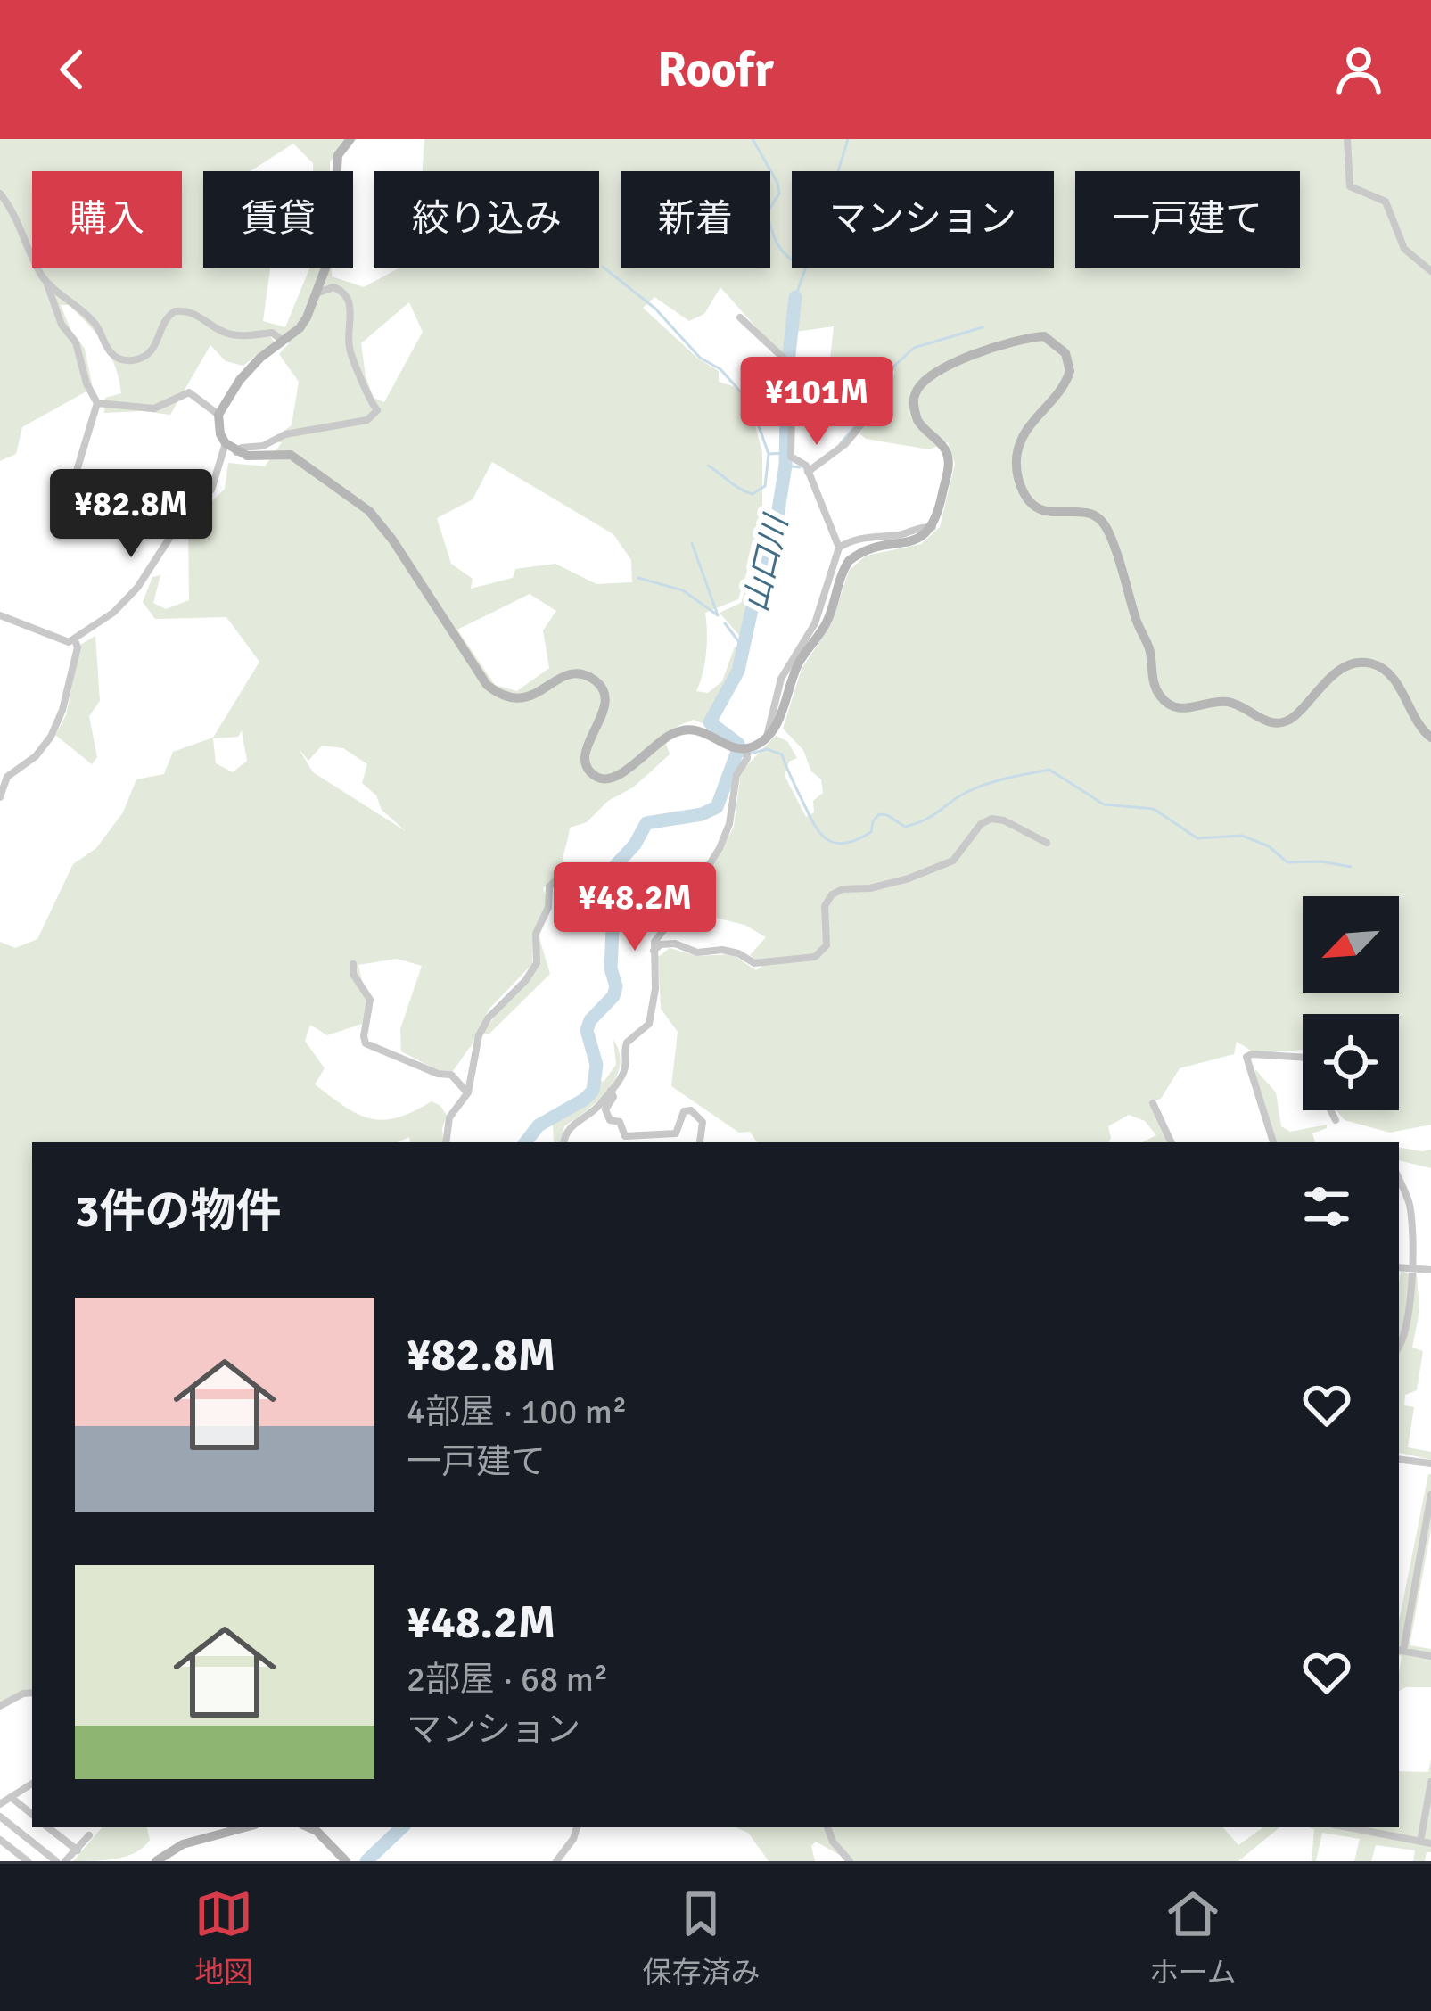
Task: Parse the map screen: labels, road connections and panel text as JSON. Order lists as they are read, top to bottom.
{
  "water": ["山口川"],
  "north": "bottom left",
  "page": {
    "header": "Roofr",
    "chip": [
      "購入",
      "賃貸",
      "絞り込み",
      "新着",
      "マンション",
      "一戸建て"
    ],
    "price": ["¥101M", "¥82.8M", "¥48.2M"],
    "heading": "3件の物件",
    "list": [
      {
        "name": "¥82.8M",
        "note": "4部屋 · 100 m² · 一戸建て"
      },
      {
        "name": "¥48.2M",
        "note": "2部屋 · 68 m² · マンション"
      }
    ],
    "tabs": ["地図", "保存済み", "ホーム"]
  }
}
